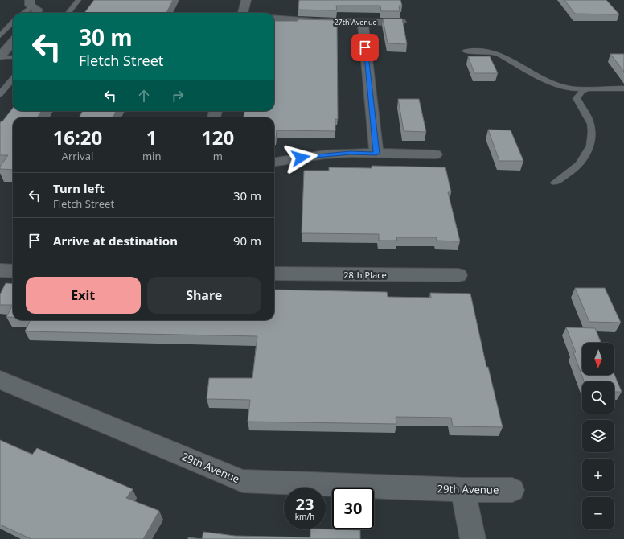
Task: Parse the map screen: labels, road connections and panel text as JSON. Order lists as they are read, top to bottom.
{
  "streets": {
    "street": ["27th Avenue", "28th Place", "29th Avenue"]
  },
  "north": "bottom",
  "page": {
    "turn": ["30 m", "Fletch Street"],
    "eta": [
      "16:20",
      "Arrival",
      "1",
      "min",
      "120",
      "m"
    ],
    "list": [
      {
        "name": "Turn left",
        "note": "Fletch Street",
        "value": "30 m"
      },
      {
        "name": "Arrive at destination",
        "value": "90 m"
      }
    ],
    "buttons": ["Exit", "Share"],
    "map_buttons": ["+", "−"],
    "speed": "23 km/h",
    "limit": "30"
  }
}
